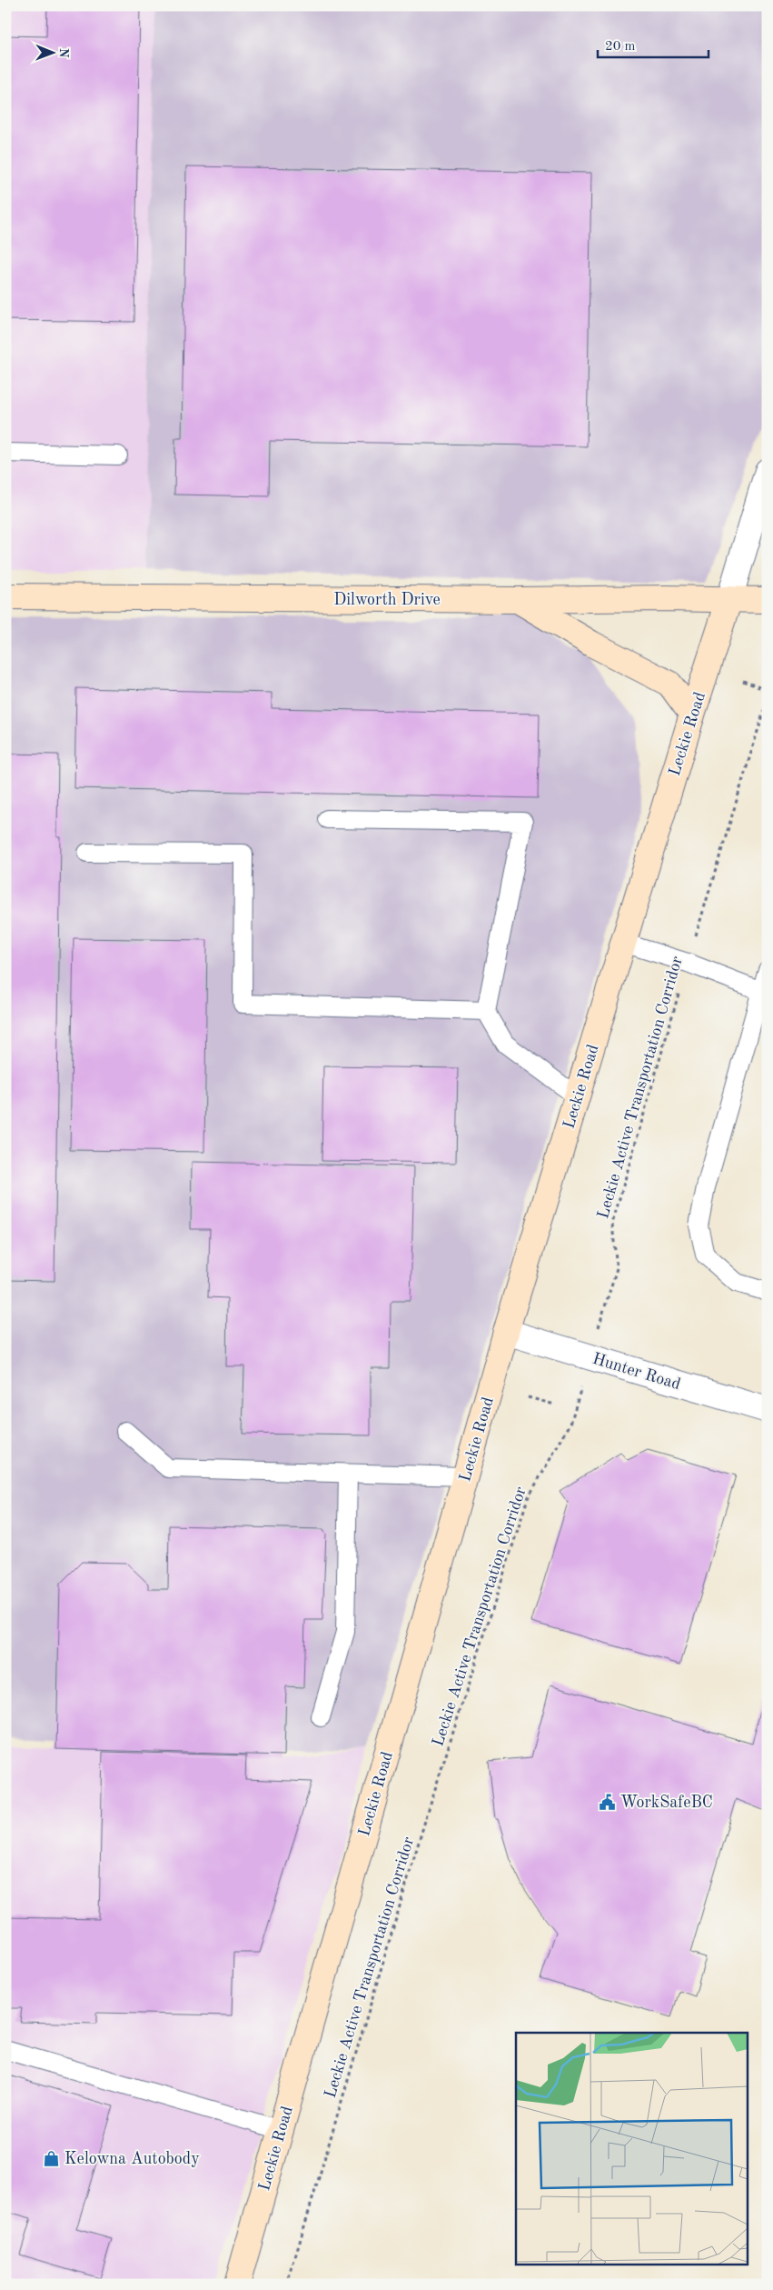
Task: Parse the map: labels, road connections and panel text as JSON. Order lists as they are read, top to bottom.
{
  "streets": {
    "main road": ["Dilworth Drive", "Leckie Road"],
    "street": ["Hunter Road"],
    "path": ["Leckie Active Transportation Corridor"]
  },
  "crossings": [
    ["Dilworth Drive", "Leckie Road"],
    ["Leckie Road", "Hunter Road"],
    ["Leckie Active Transportation Corridor", "Hunter Road"]
  ],
  "places": {
    "public building": ["WorkSafeBC"],
    "shop": ["Kelowna Autobody"]
  },
  "scale_bar": "20 m",
  "north": "right"
}
